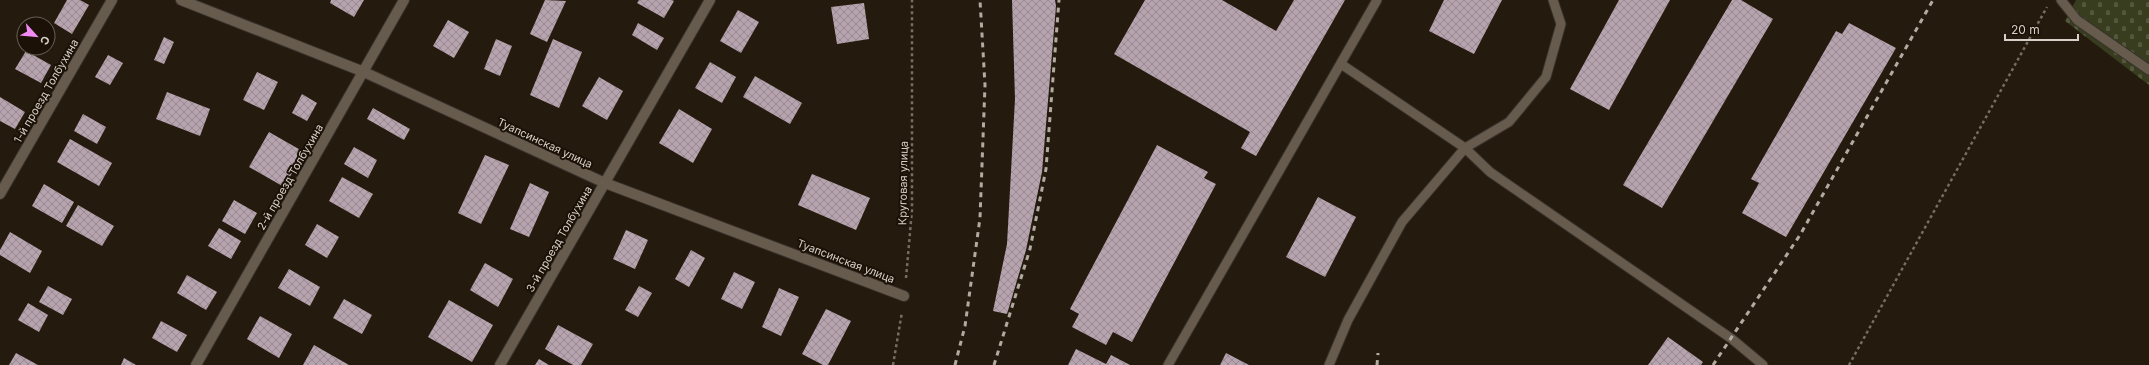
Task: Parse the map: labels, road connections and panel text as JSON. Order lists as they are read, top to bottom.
{
  "streets": {
    "street": [
      "1-й проезд Толбухина",
      "Туапсинская улица",
      "2-й проезд Толбухина",
      "3-й проезд Толбухина"
    ],
    "path": ["Круговая улица"]
  },
  "crossings": [
    ["Туапсинская улица", "2-й проезд Толбухина"],
    ["Туапсинская улица", "Круговая улица"],
    ["Туапсинская улица", "3-й проезд Толбухина"]
  ],
  "scale_bar": "20 m",
  "north": "bottom right"
}
